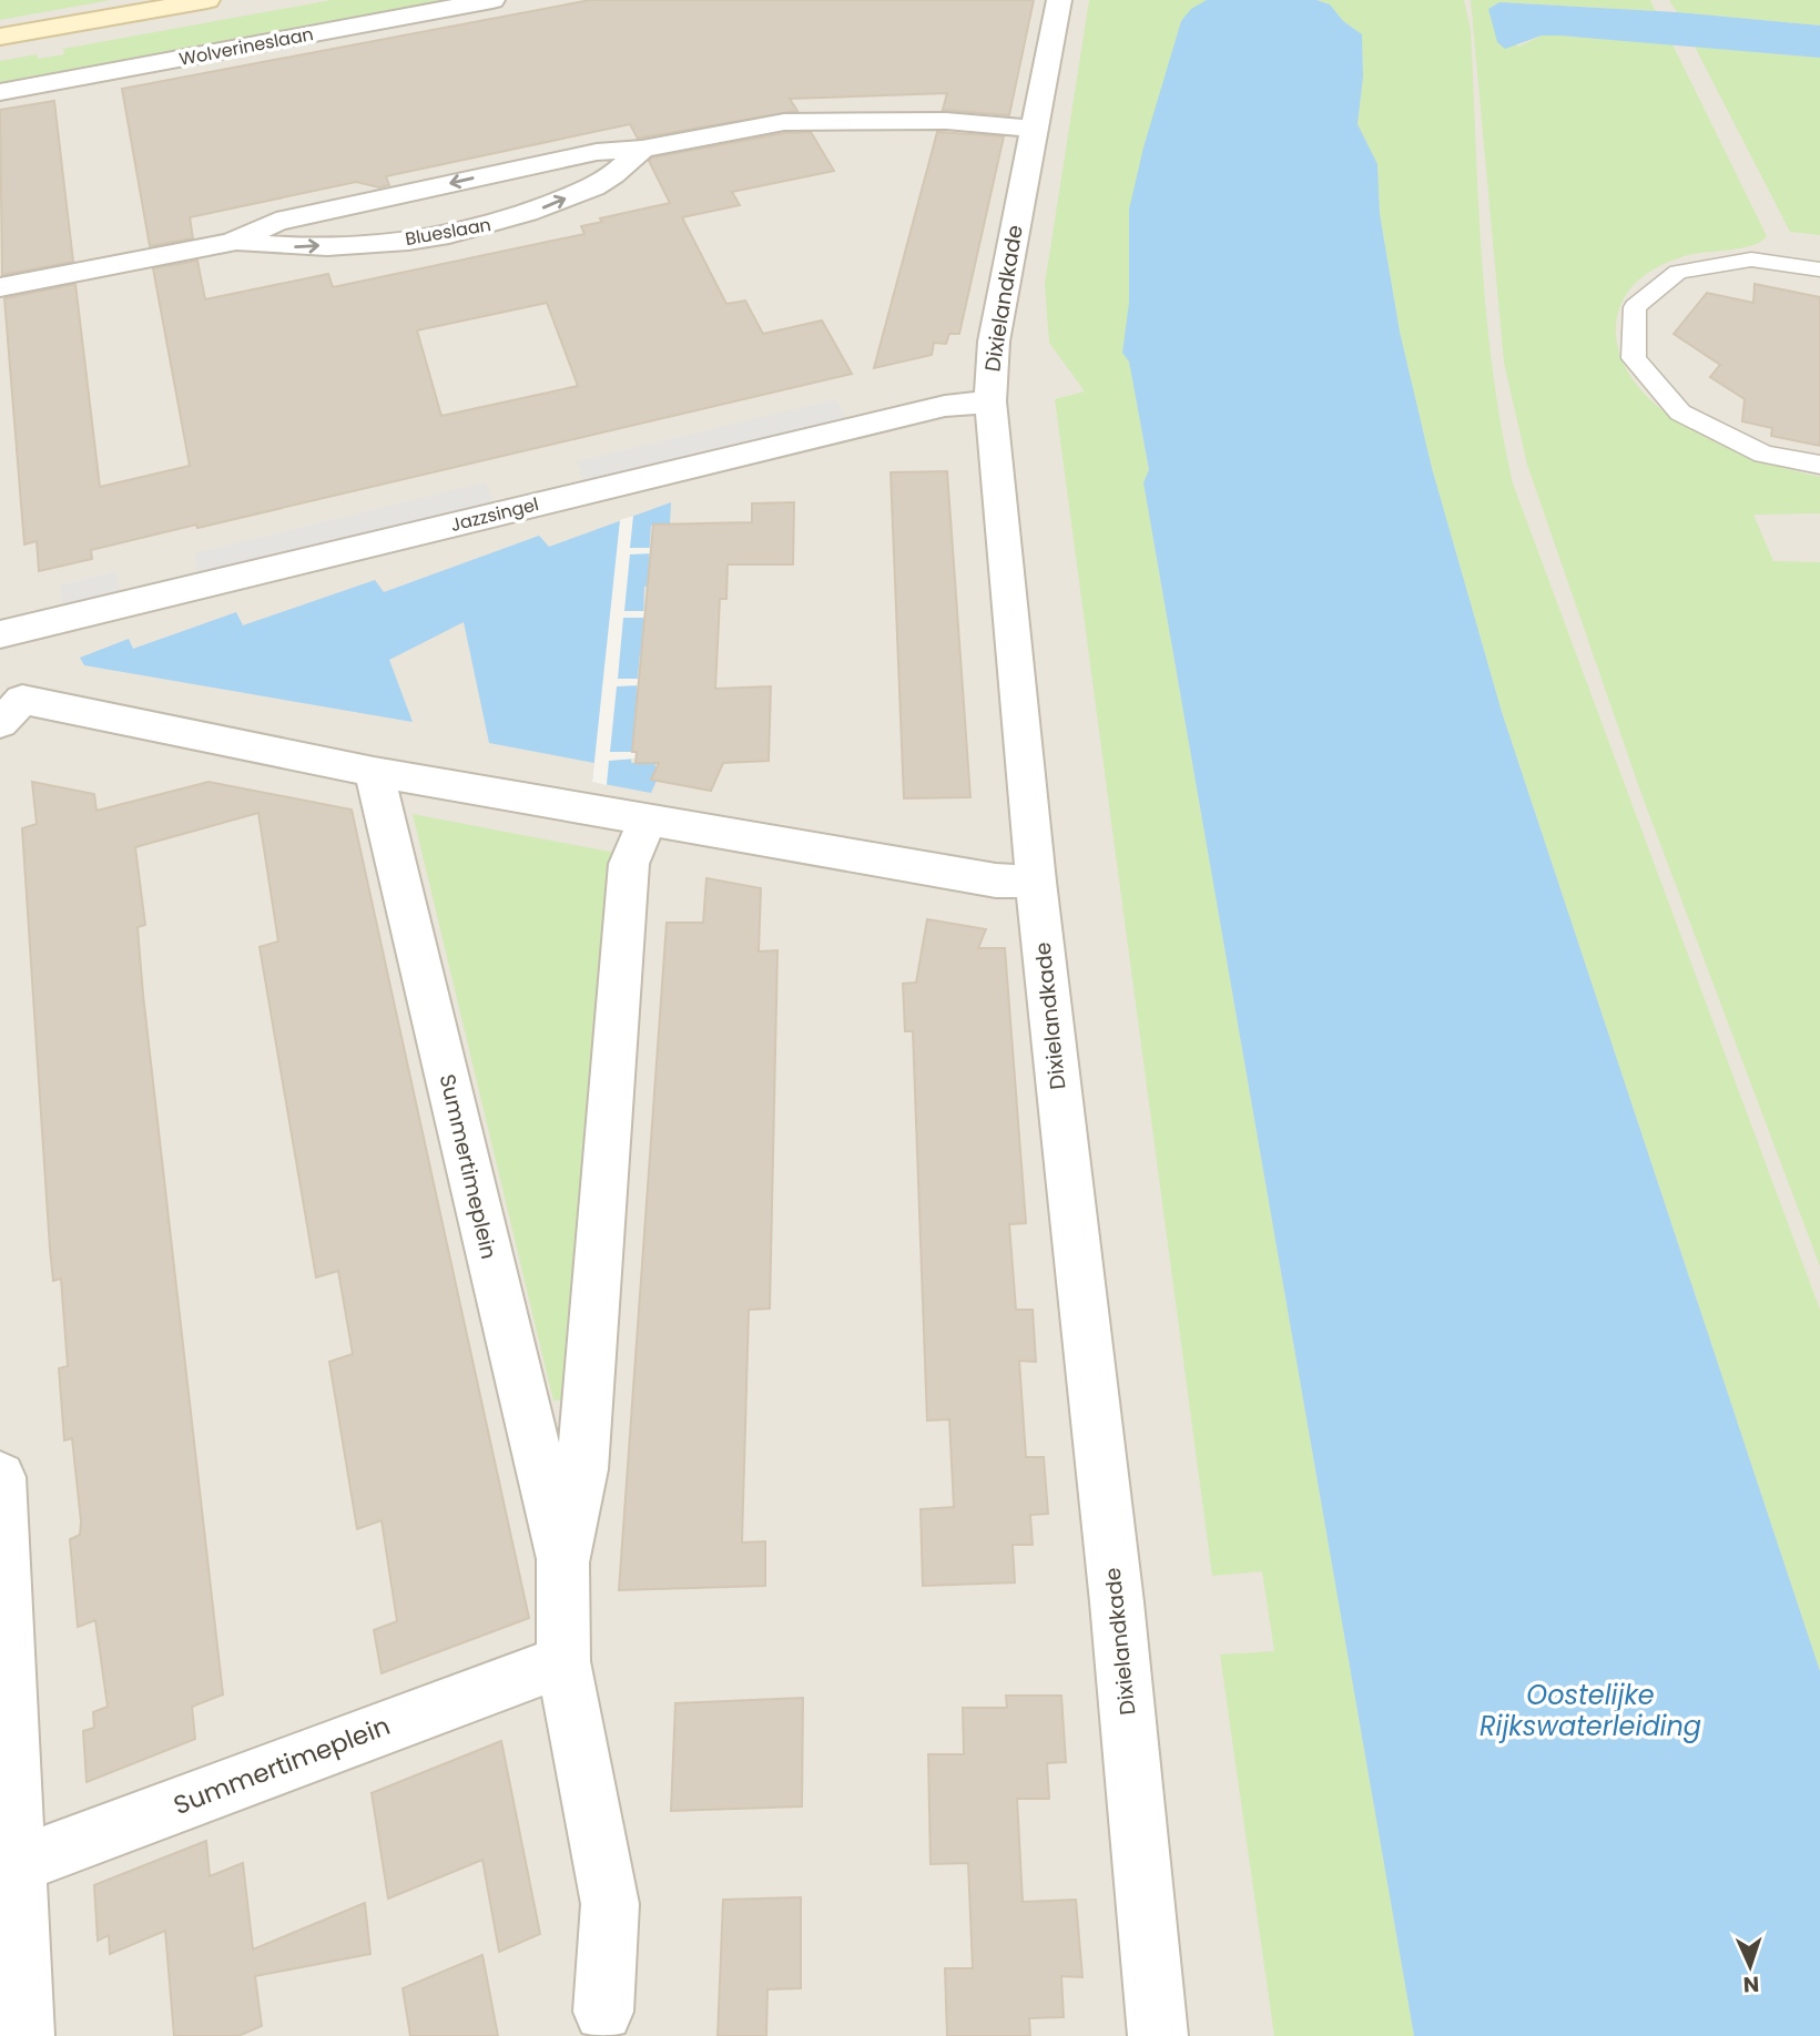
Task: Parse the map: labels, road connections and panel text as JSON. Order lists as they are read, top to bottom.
{
  "streets": {
    "street": [
      "Wolverineslaan",
      "Blueslaan",
      "Dixielandkade",
      "Jazzsingel",
      "Summertimeplein"
    ]
  },
  "crossings": [
    ["Blueslaan", "Dixielandkade"],
    ["Dixielandkade", "Jazzsingel"]
  ],
  "water": ["Oostelijke Rijkswaterleiding"],
  "north": "bottom"
}
